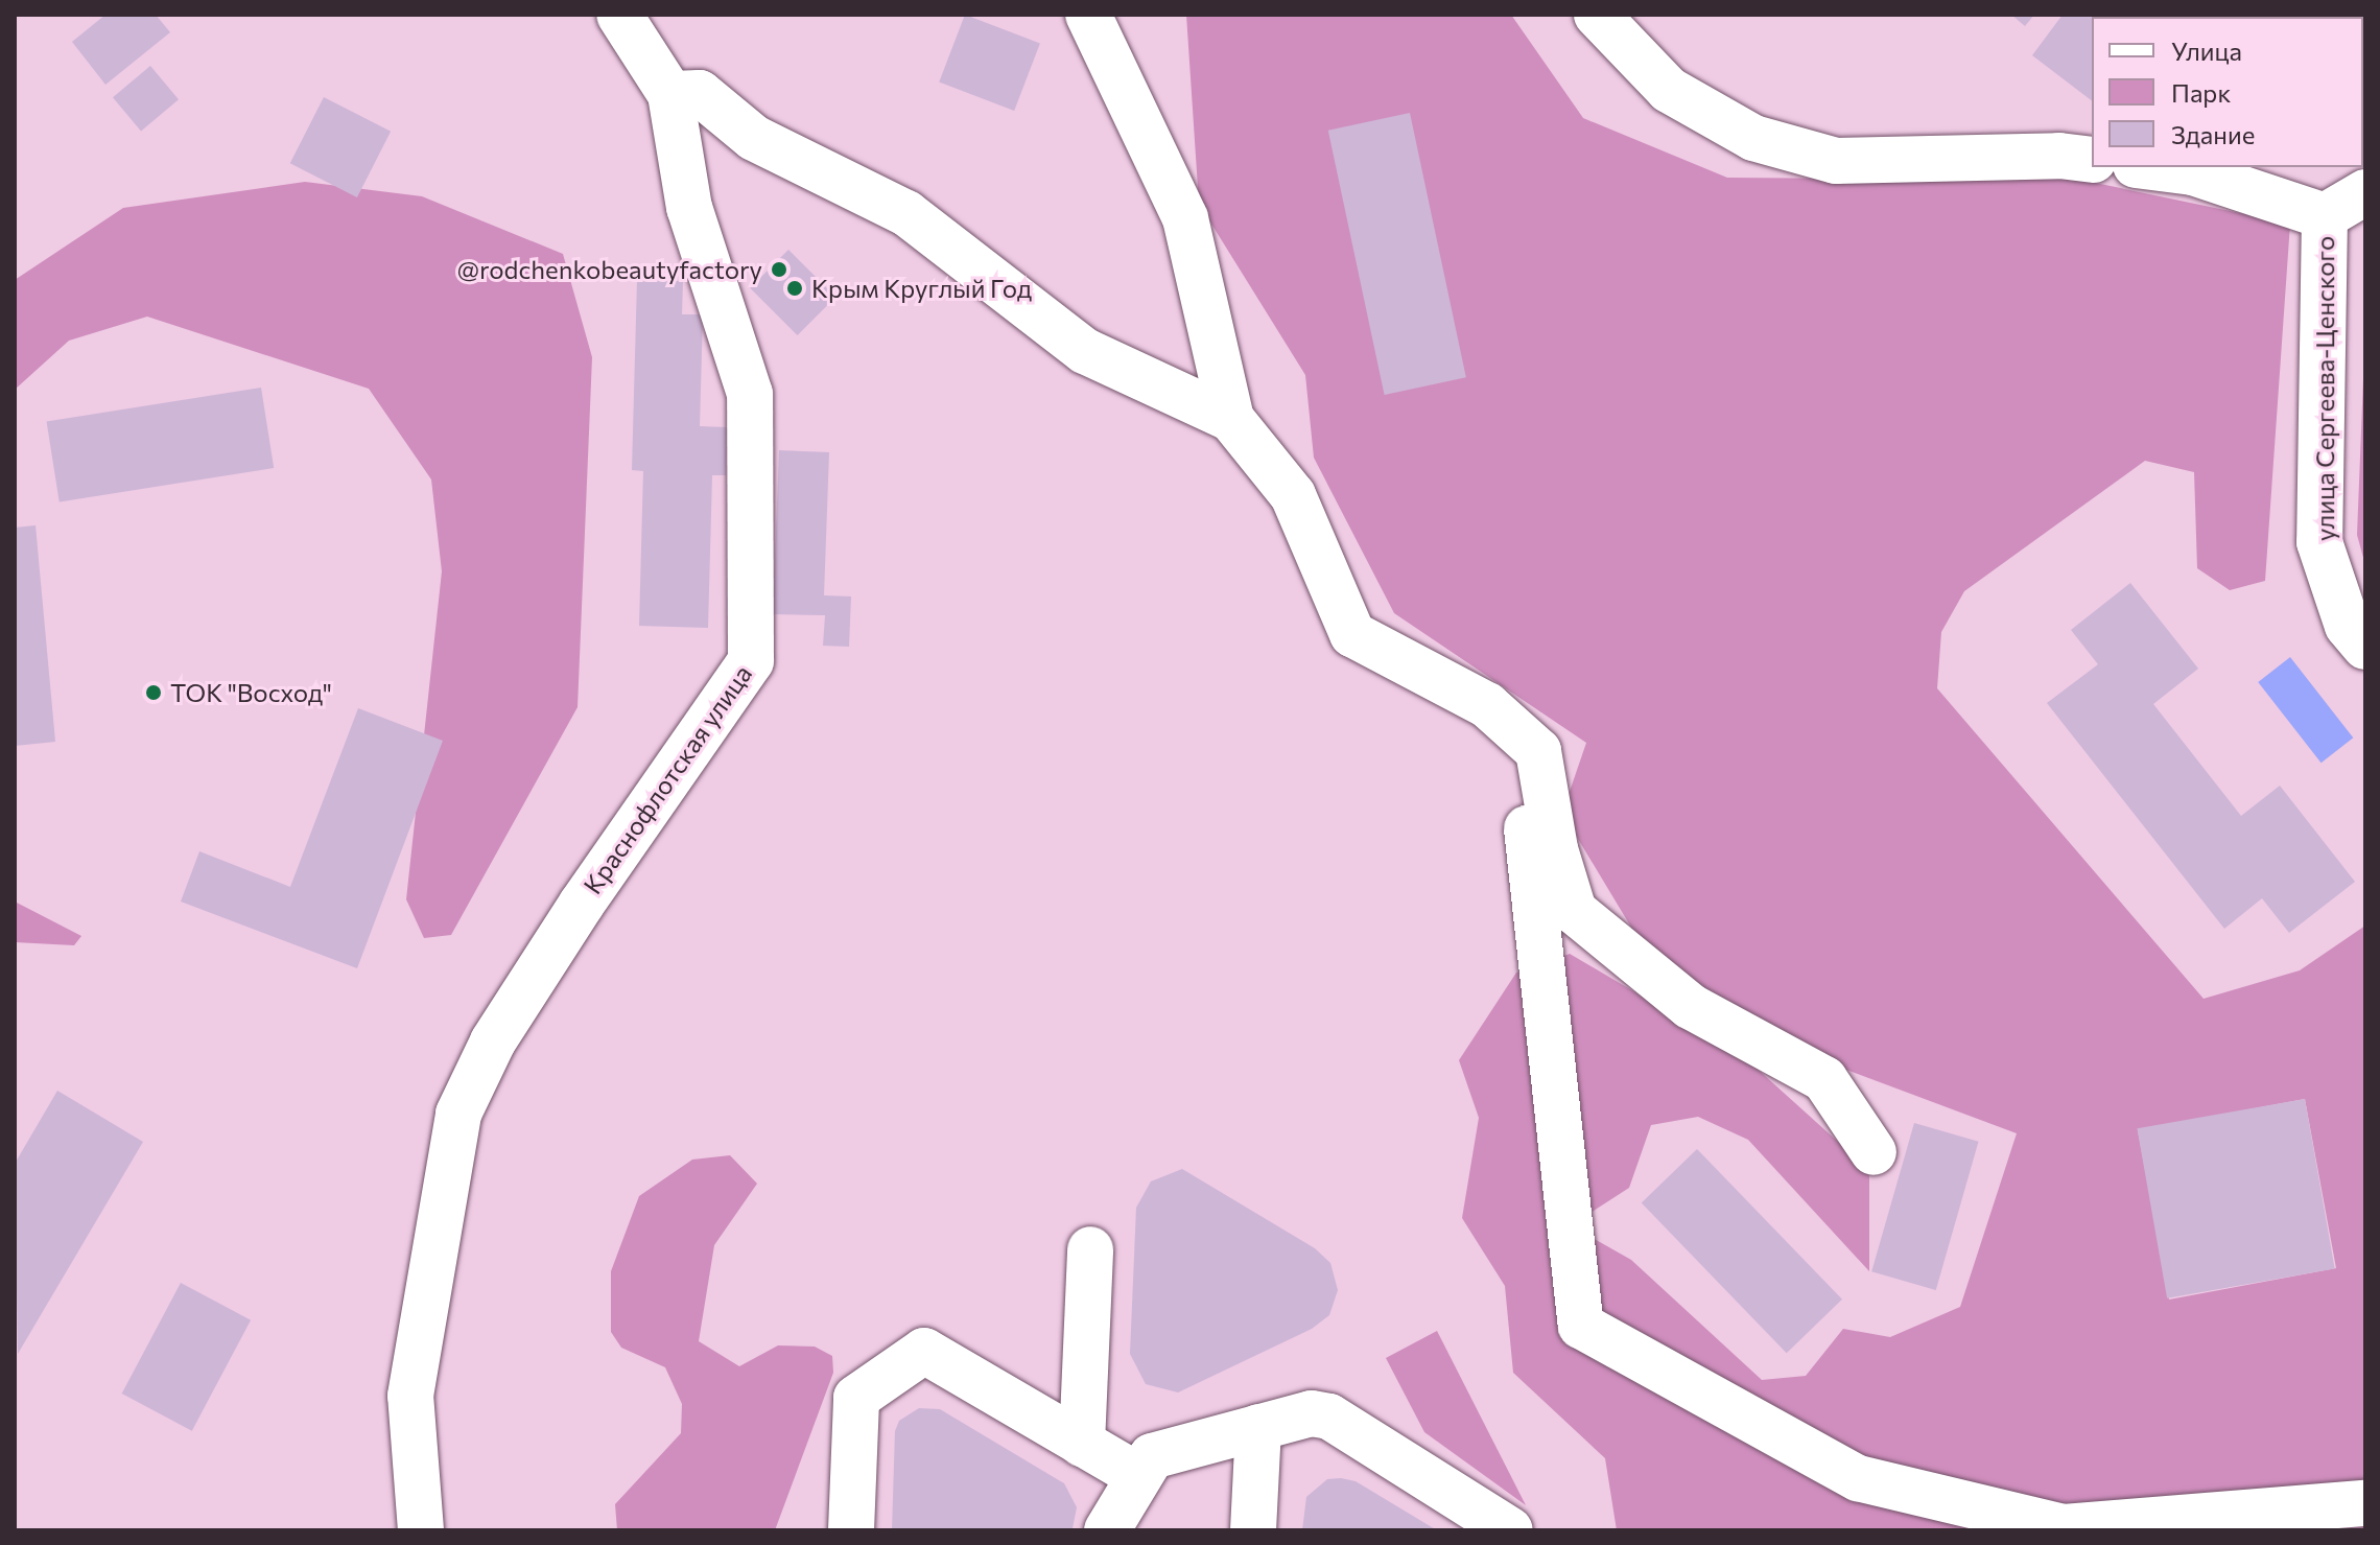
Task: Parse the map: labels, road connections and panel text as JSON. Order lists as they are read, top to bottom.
{
  "streets": {
    "street": ["улица Сергеева-Ценского", "Краснофлотская улица"]
  },
  "places": ["@rodchenkobeautyfactory", "Крым Круглый Год", "ТОК \"Восход\""],
  "legend": ["Улица", "Парк", "Здание"]
}
